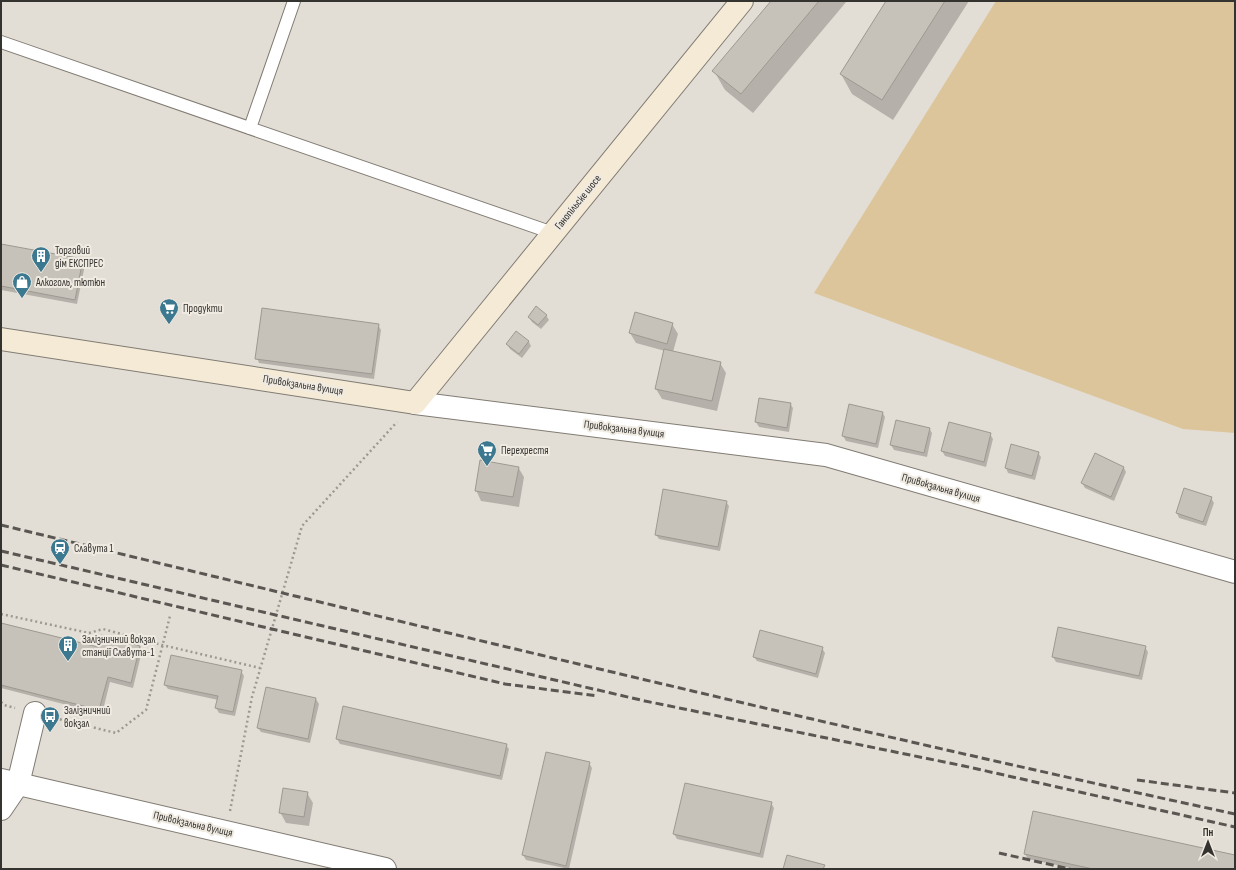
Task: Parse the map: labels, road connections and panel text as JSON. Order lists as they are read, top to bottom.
{
  "streets": {
    "main road": ["Ганопільске шосе", "Привокзальна вулиця"]
  },
  "crossings": [
    ["Ганопільске шосе", "Привокзальна вулиця"]
  ],
  "places": {
    "building": ["Торговий дім ЕКСПРЕС", "Залізничний вокзал станції Славута-1"],
    "shop": ["Алкоголь, тютюн"],
    "supermarket": ["Продукти", "Перехрестя"],
    "station": ["Славута 1"],
    "bus stop": ["Залізничний вокзал"]
  },
  "north": "top"
}
